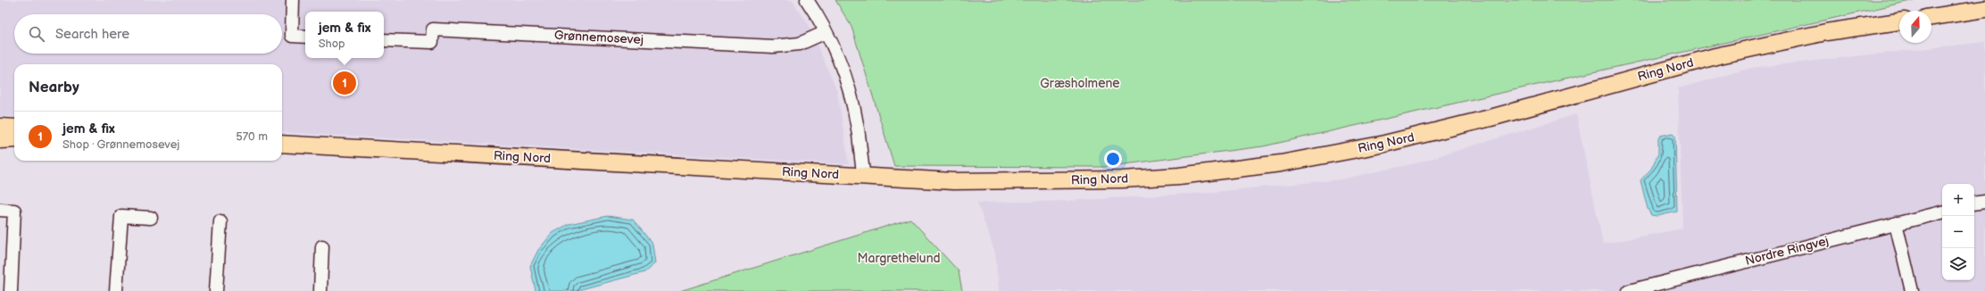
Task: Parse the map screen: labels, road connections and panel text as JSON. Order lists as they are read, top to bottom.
{
  "streets": {
    "main road": ["Ring Nord"],
    "street": ["Grønnemosevej", "Nordre Ringvej"]
  },
  "parks": ["Græsholmene", "Margrethelund"],
  "north": "top",
  "page": {
    "popup": ["jem & fix", "Shop"],
    "search": "Search here",
    "heading": "Nearby",
    "pins": "1",
    "list": [
      {
        "mark": "1",
        "name": "jem & fix",
        "note": "Shop · Grønnemosevej",
        "value": "570 m"
      }
    ],
    "map_buttons": ["+", "−"]
  }
}
